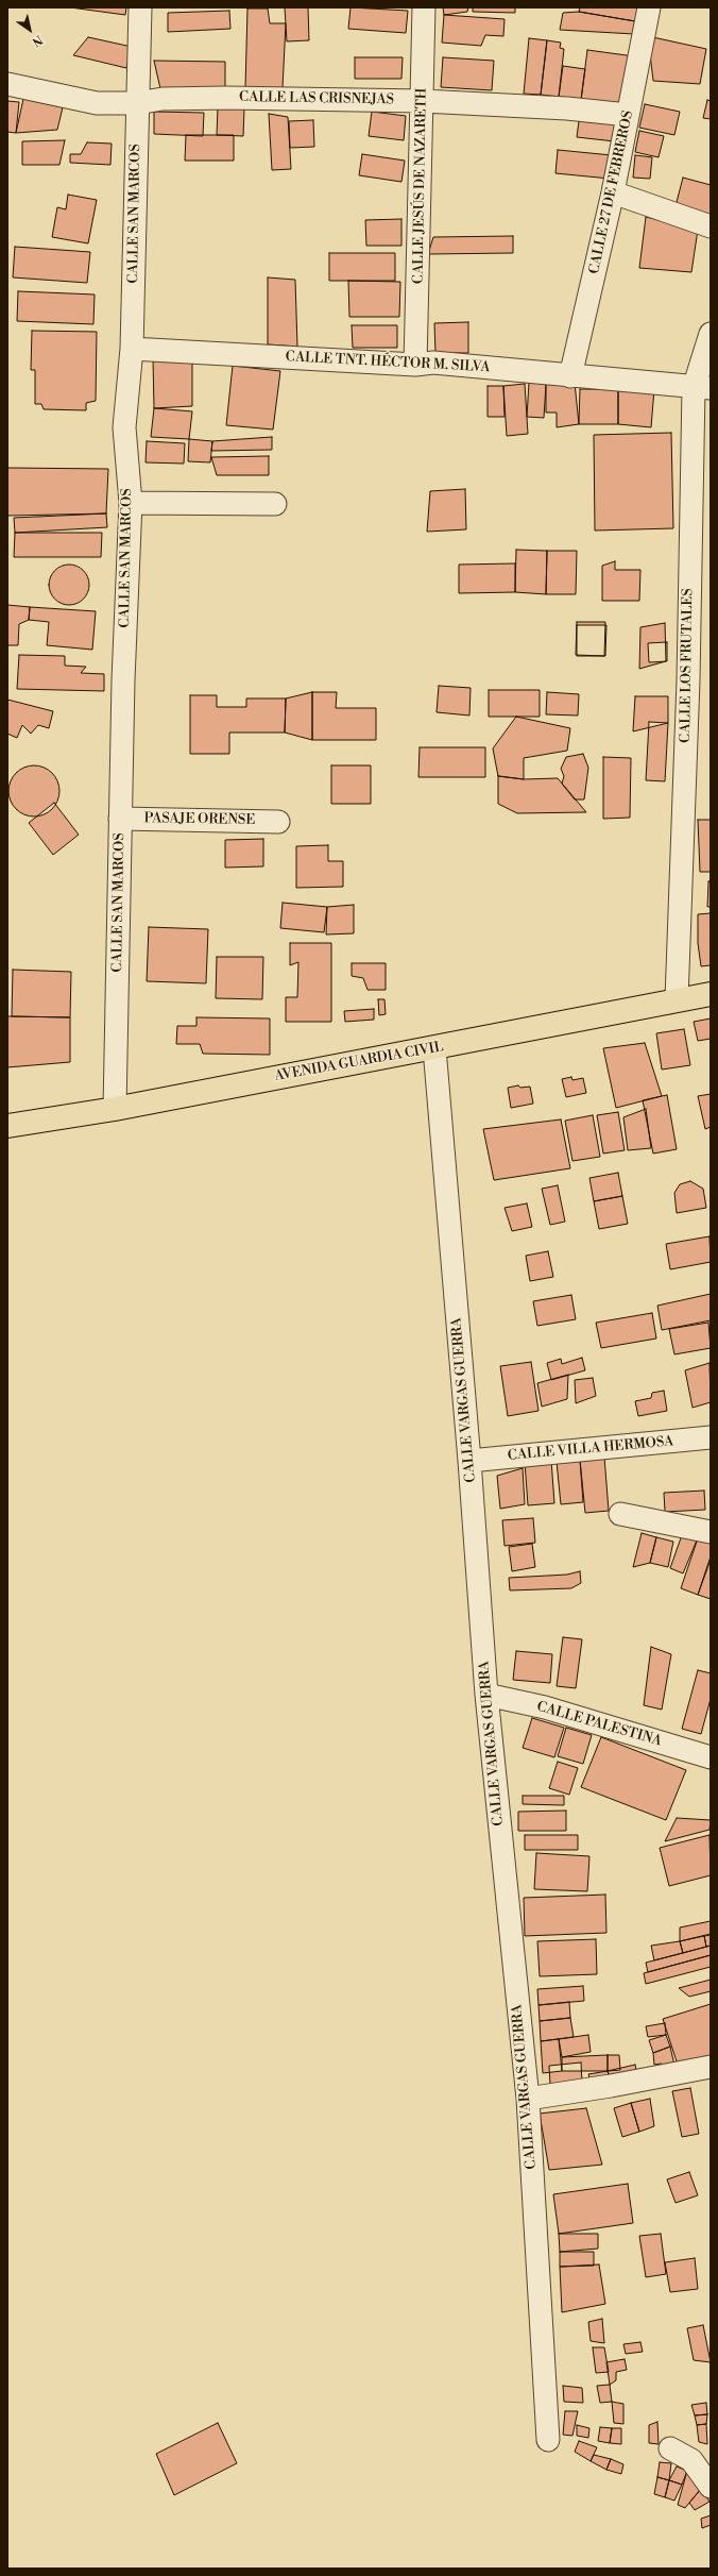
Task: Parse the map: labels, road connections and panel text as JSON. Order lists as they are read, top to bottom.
{
  "streets": {
    "main road": ["AVENIDA GUARDIA CIVIL"],
    "street": [
      "CALLE LAS CRISNEJAS",
      "CALLE JESÚS DE NAZARETH",
      "CALLE 27 DE FEBREROS",
      "CALLE SAN MARCOS",
      "CALLE TNT. HÉCTOR M. SILVA",
      "CALLE LOS FRUTALES",
      "PASAJE ORENSE",
      "CALLE VARGAS GUERRA",
      "CALLE VILLA HERMOSA",
      "CALLE PALESTINA"
    ]
  },
  "crossings": [
    ["CALLE LAS CRISNEJAS", "CALLE JESÚS DE NAZARETH"],
    ["CALLE LAS CRISNEJAS", "CALLE 27 DE FEBREROS"],
    ["CALLE LAS CRISNEJAS", "CALLE SAN MARCOS"],
    ["CALLE JESÚS DE NAZARETH", "CALLE TNT. HÉCTOR M. SILVA"],
    ["CALLE 27 DE FEBREROS", "CALLE TNT. HÉCTOR M. SILVA"],
    ["CALLE SAN MARCOS", "CALLE TNT. HÉCTOR M. SILVA"],
    ["CALLE SAN MARCOS", "PASAJE ORENSE"],
    ["CALLE SAN MARCOS", "AVENIDA GUARDIA CIVIL"],
    ["CALLE TNT. HÉCTOR M. SILVA", "CALLE LOS FRUTALES"],
    ["CALLE LOS FRUTALES", "AVENIDA GUARDIA CIVIL"],
    ["AVENIDA GUARDIA CIVIL", "CALLE VARGAS GUERRA"],
    ["CALLE VARGAS GUERRA", "CALLE VILLA HERMOSA"],
    ["CALLE VARGAS GUERRA", "CALLE PALESTINA"]
  ],
  "north": "bottom right"
}
